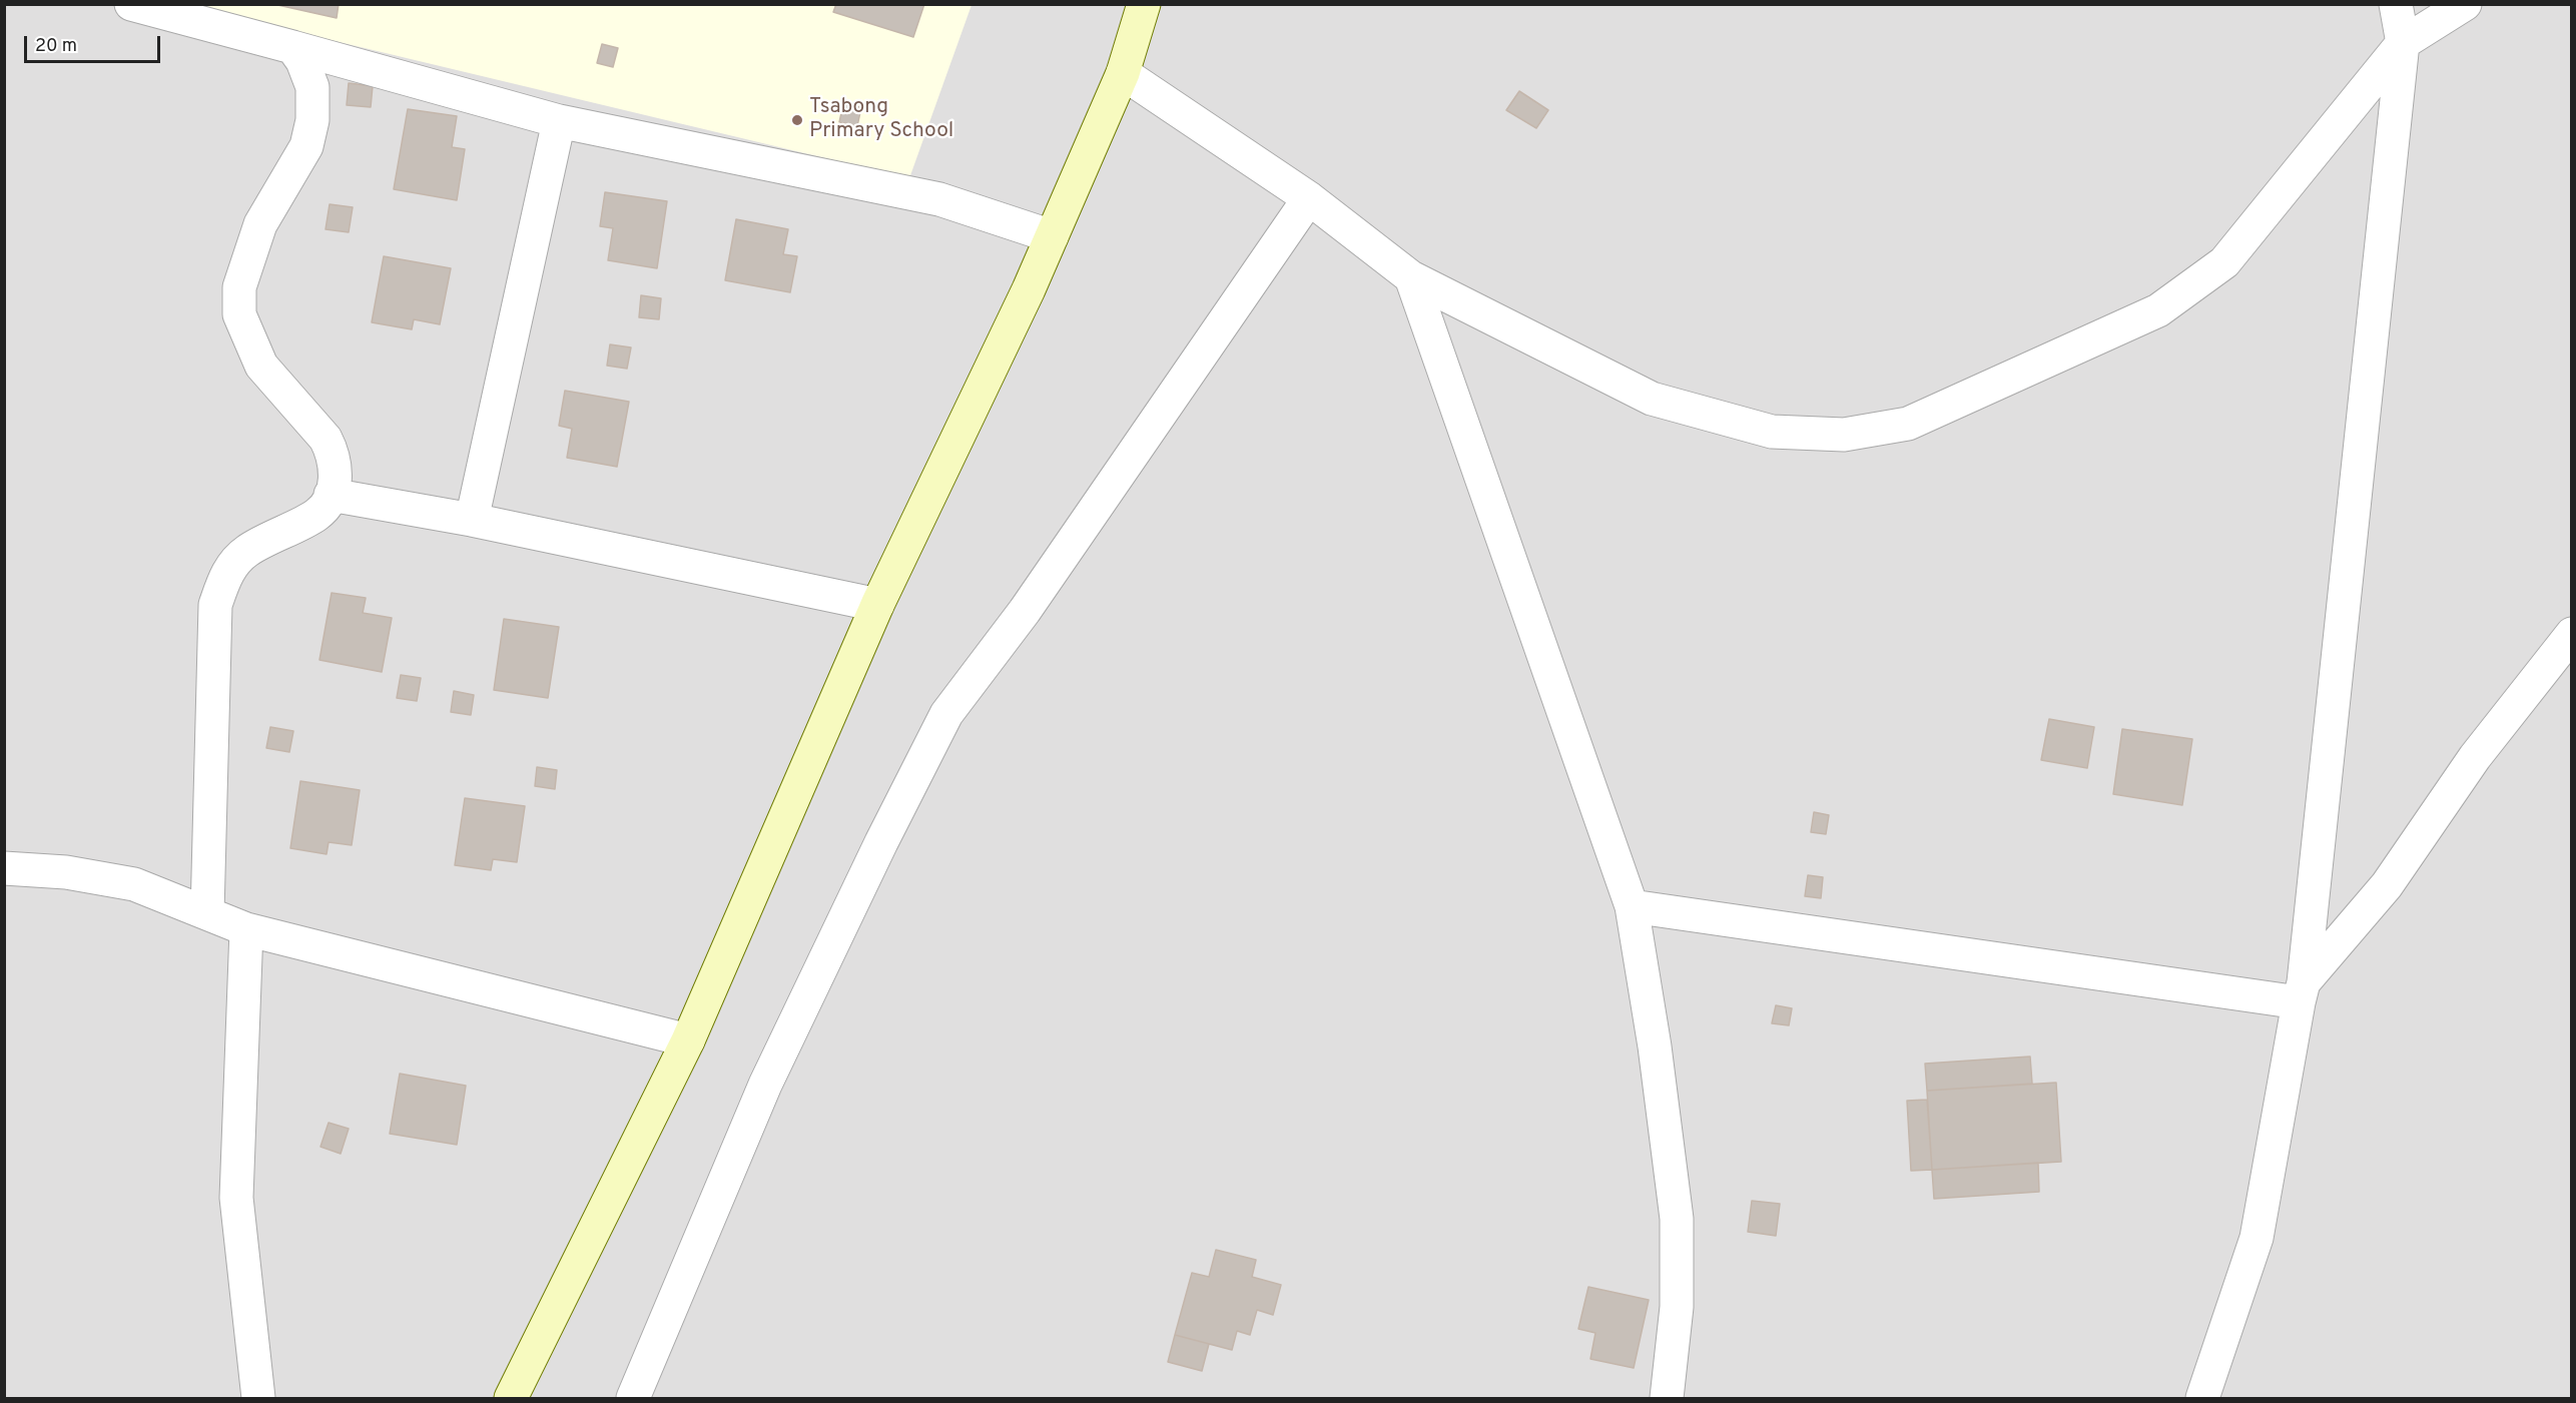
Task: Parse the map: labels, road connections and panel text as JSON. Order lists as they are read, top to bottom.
{
  "places": ["Tsabong Primary School"],
  "scale_bar": "20 m"
}
